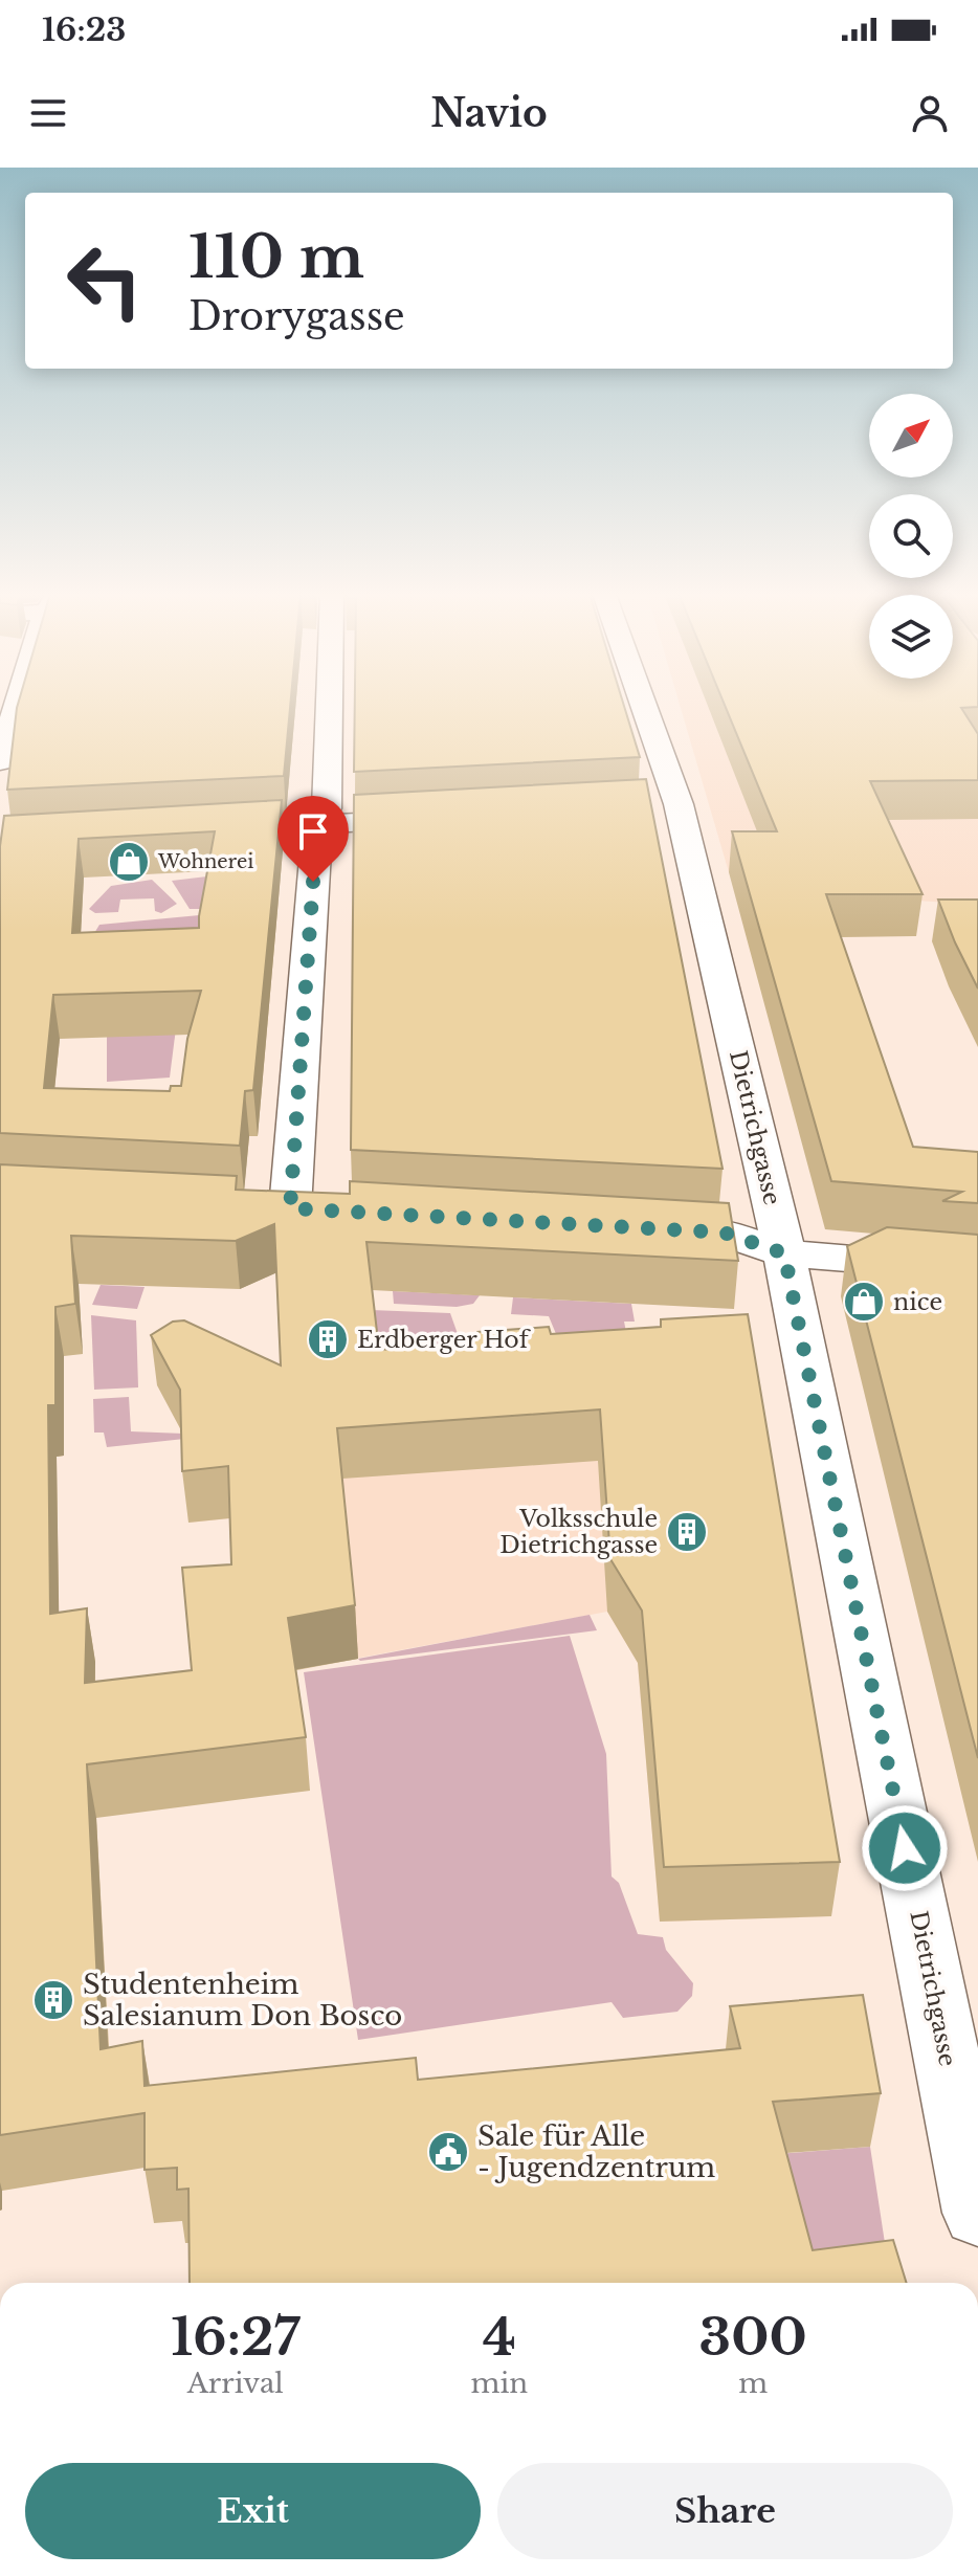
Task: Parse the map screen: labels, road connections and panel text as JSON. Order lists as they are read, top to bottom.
{
  "streets": {
    "street": ["Dietrichgasse"]
  },
  "places": {
    "shop": ["Wohnerei", "nice"],
    "building": ["Erdberger Hof", "Volksschule Dietrichgasse", "Studentenheim Salesianum Don Bosco"],
    "public building": ["Sale für Alle - Jugendzentrum"]
  },
  "north": "top right",
  "page": {
    "status": "16:23",
    "header": "Navio",
    "turn": ["110 m", "Drorygasse"],
    "eta": [
      "16:27",
      "Arrival",
      "4",
      "min",
      "300",
      "m"
    ],
    "buttons": ["Exit", "Share"]
  }
}
